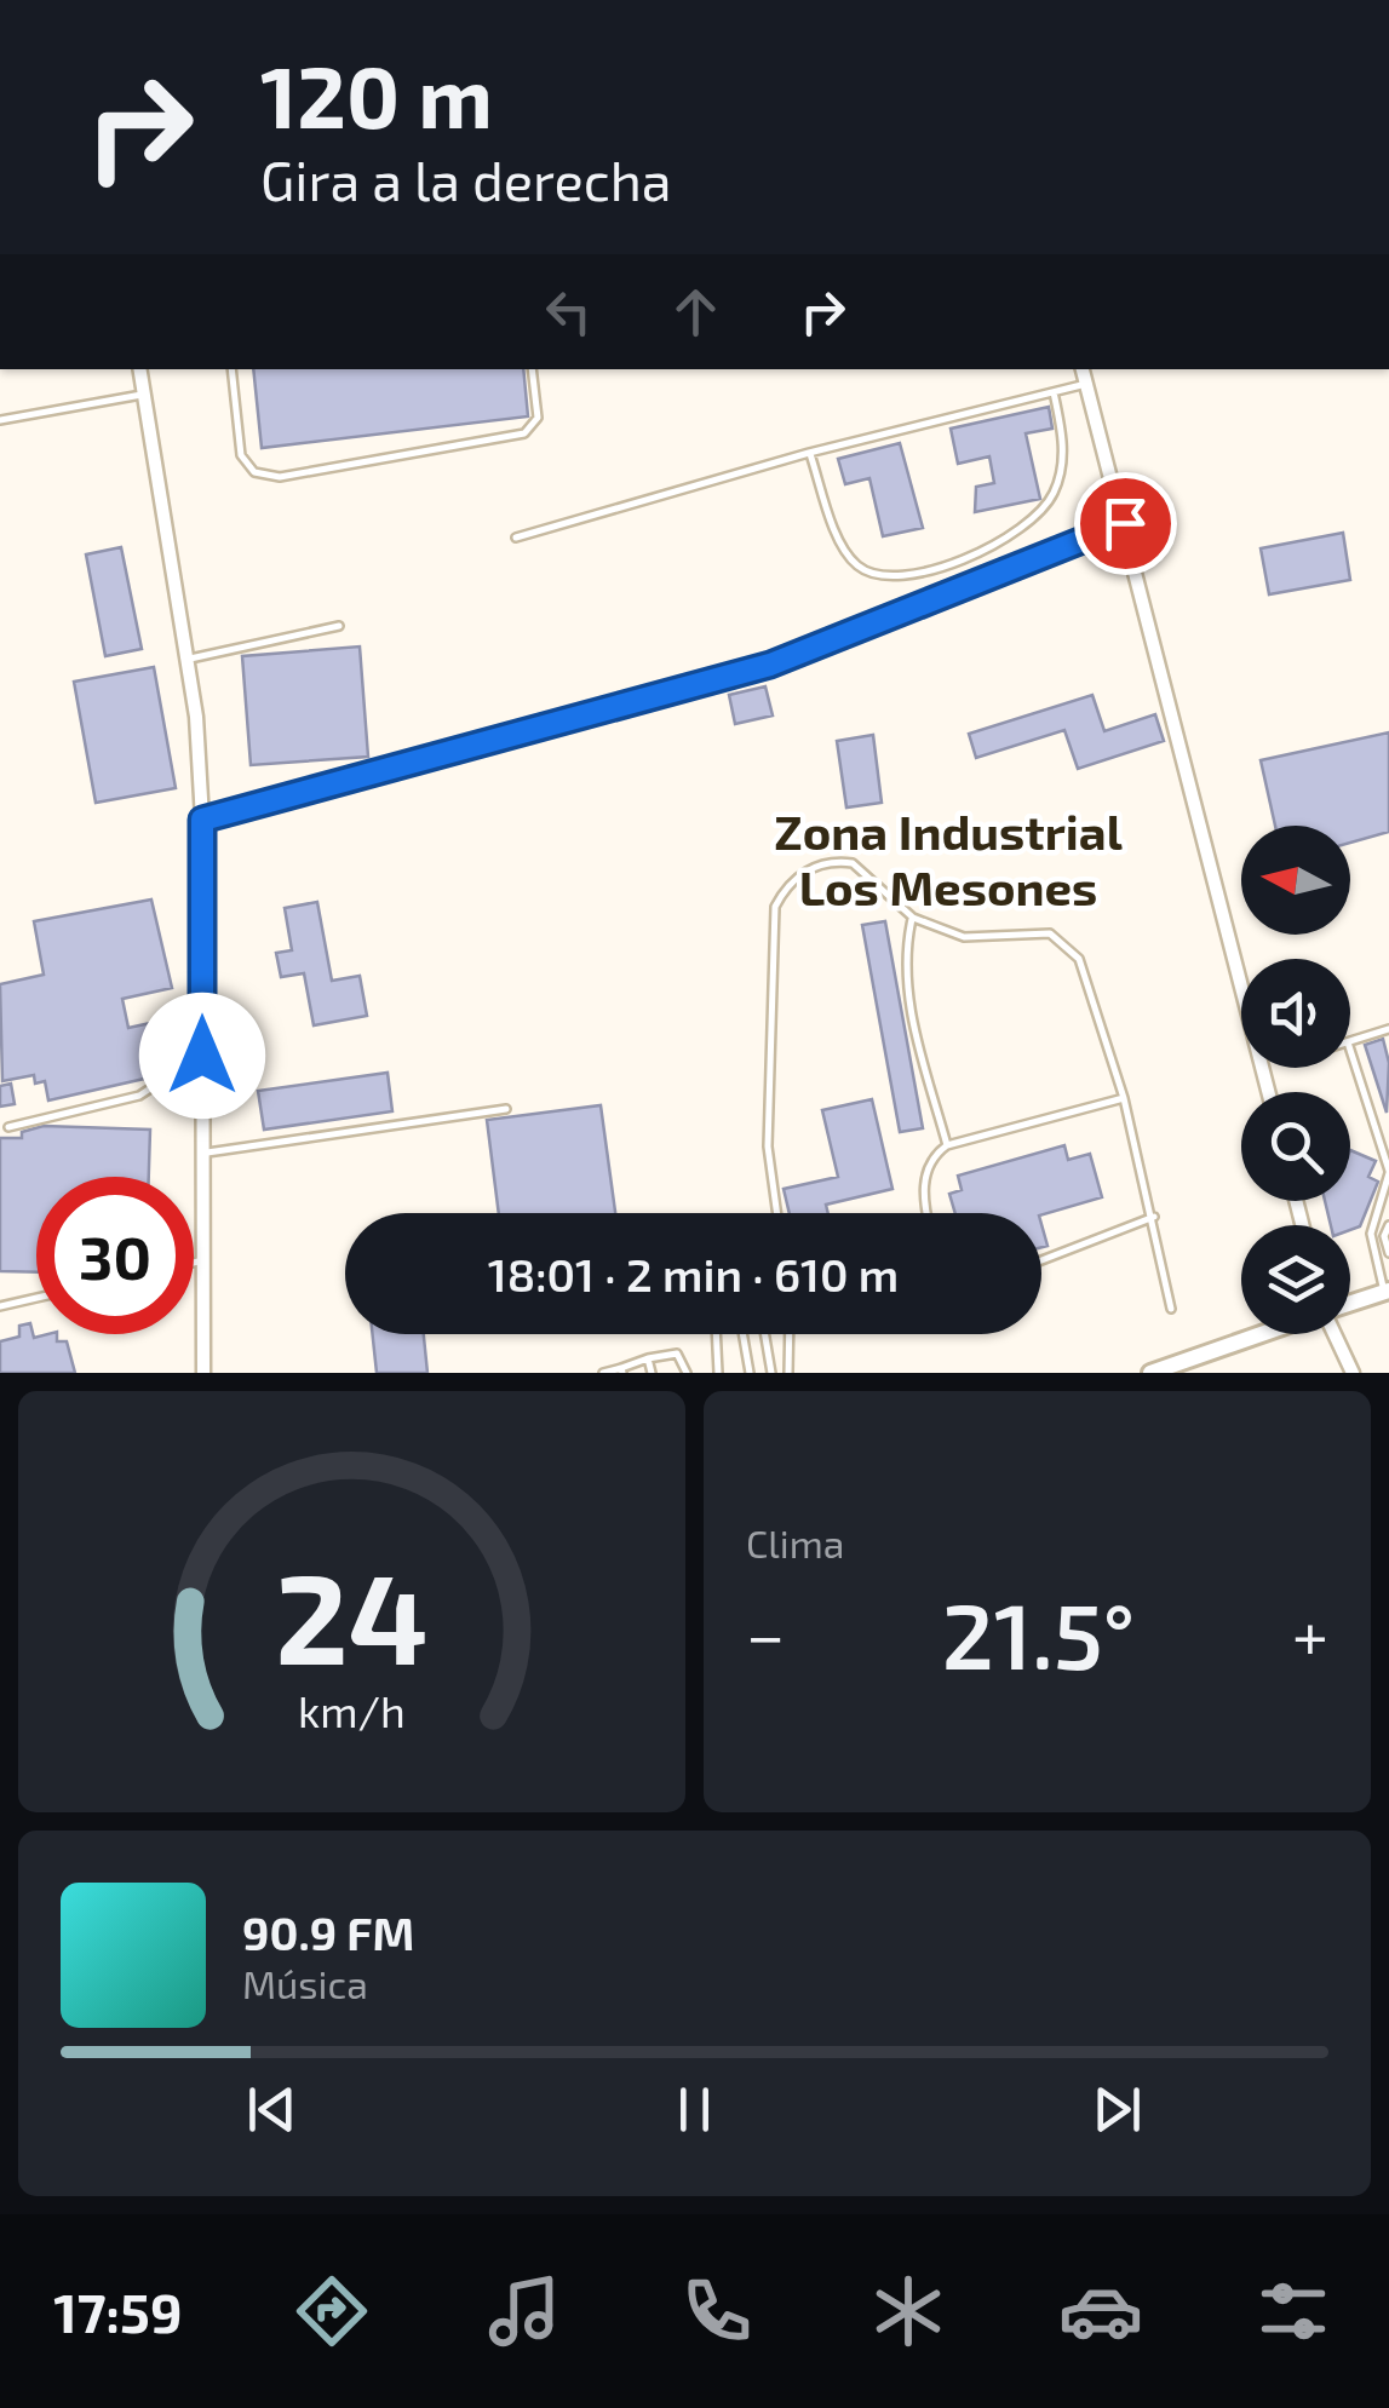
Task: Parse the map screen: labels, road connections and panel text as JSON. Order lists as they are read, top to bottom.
{
  "districts": ["Zona Industrial Los Mesones"],
  "north": "left",
  "page": {
    "turn": ["120 m", "Gira a la derecha"],
    "limit": "30",
    "trip": "18:01 · 2 min · 610 m",
    "tile": "Clima",
    "heat": ["−", "21.5°", "+"],
    "song": ["90.9 FM", "Música"],
    "tabs": "17:59",
    "gauge": ["24", "km/h"]
  }
}
